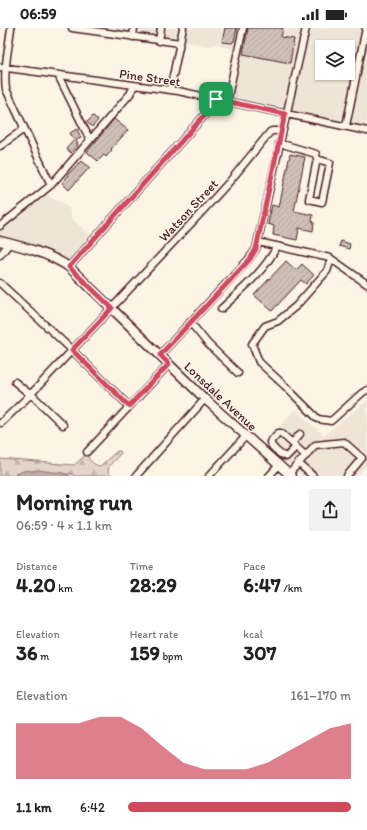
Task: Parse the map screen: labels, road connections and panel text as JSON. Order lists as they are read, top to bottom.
{
  "streets": {
    "main road": ["Lonsdale Avenue"],
    "street": ["Pine Street", "Watson Street"]
  },
  "crossings": [
    ["Watson Street", "Lonsdale Avenue"]
  ],
  "page": {
    "status": "06:59",
    "heading": ["Morning run", "06:59 · 4 × 1.1 km"],
    "stats": [
      ["Distance", "4.20 km"],
      ["Time", "28:29"],
      ["Pace", "6:47 /km"],
      ["Elevation", "36 m"],
      ["Heart rate", "159 bpm"],
      ["kcal", "307"]
    ],
    "chart": ["Elevation", "161–170 m"],
    "list": [
      {
        "name": "1.1 km",
        "note": "6:42"
      }
    ]
  }
}
